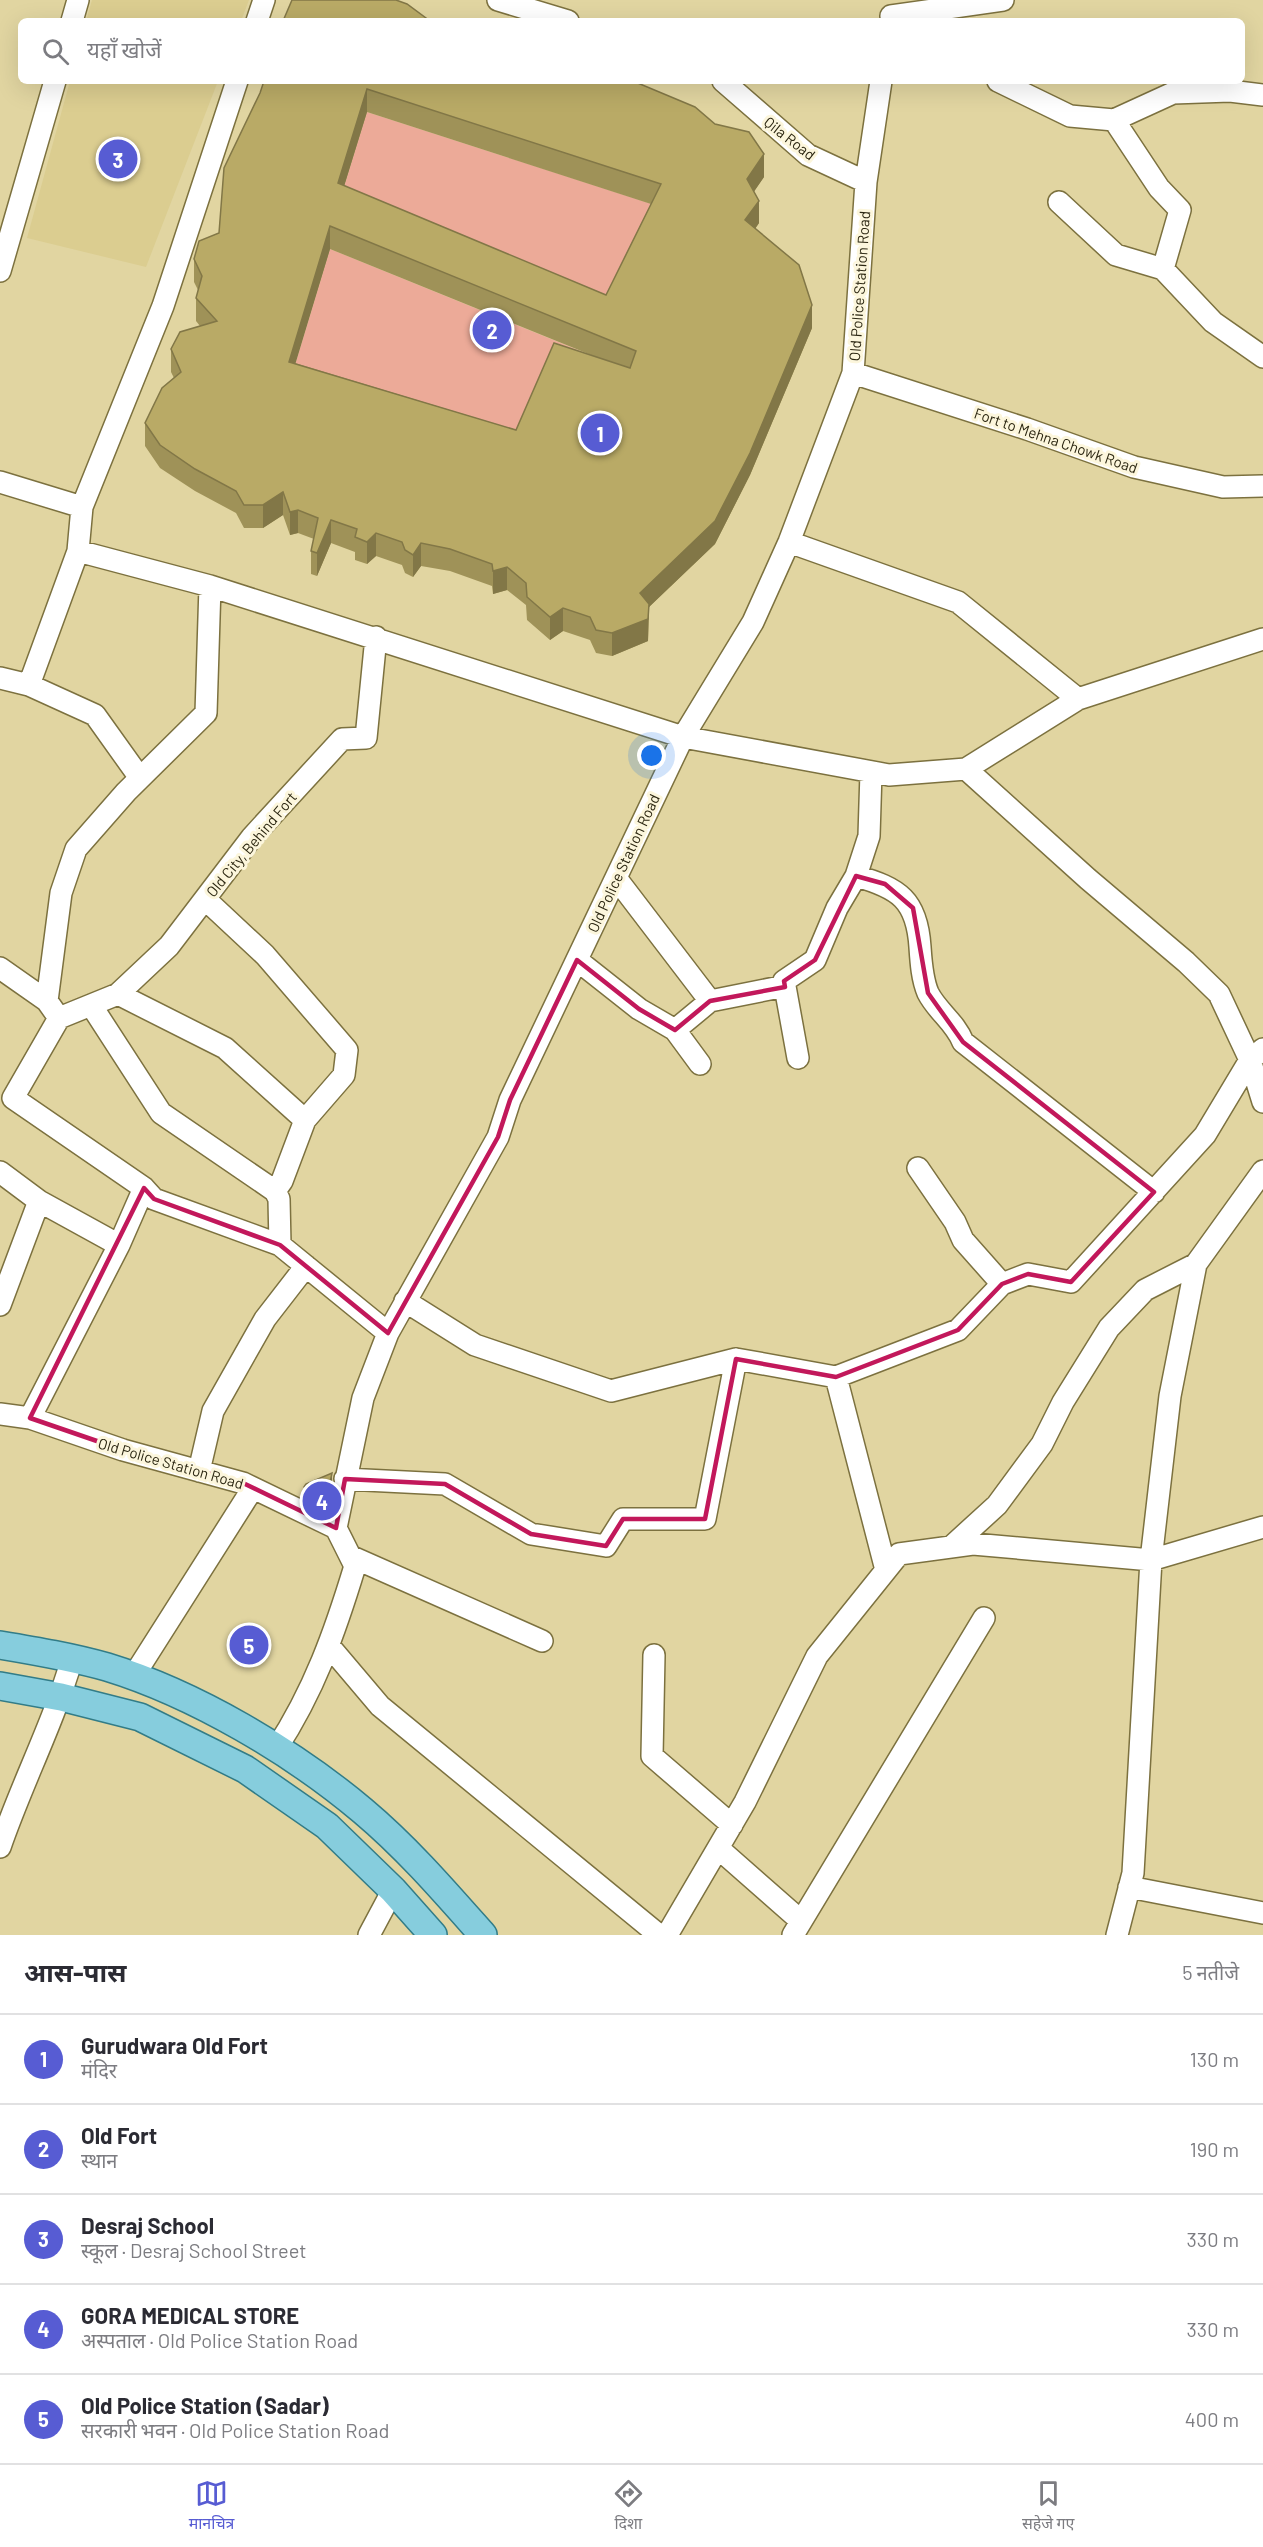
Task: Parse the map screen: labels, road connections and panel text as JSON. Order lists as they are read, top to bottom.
{
  "streets": {
    "street": [
      "Qila Road",
      "Old Police Station Road",
      "Fort to Mehna Chowk Road",
      "Old City, Behind Fort"
    ]
  },
  "crossings": [
    ["Qila Road", "Old Police Station Road"],
    ["Old Police Station Road", "Fort to Mehna Chowk Road"]
  ],
  "page": {
    "search": "यहाँ खोजें",
    "pins": [
      "3",
      "2",
      "1",
      "4",
      "5"
    ],
    "heading": ["आस-पास", "5 नतीजे"],
    "list": [
      {
        "mark": "1",
        "name": "Gurudwara Old Fort",
        "note": "मंदिर",
        "value": "130 m"
      },
      {
        "mark": "2",
        "name": "Old Fort",
        "note": "स्थान",
        "value": "190 m"
      },
      {
        "mark": "3",
        "name": "Desraj School",
        "note": "स्कूल · Desraj School Street",
        "value": "330 m"
      },
      {
        "mark": "4",
        "name": "GORA MEDICAL STORE",
        "note": "अस्पताल · Old Police Station Road",
        "value": "330 m"
      },
      {
        "mark": "5",
        "name": "Old Police Station (Sadar)",
        "note": "सरकारी भवन · Old Police Station Road",
        "value": "400 m"
      }
    ],
    "nav": ["मानचित्र", "दिशा", "सहेजे गए"]
  }
}
